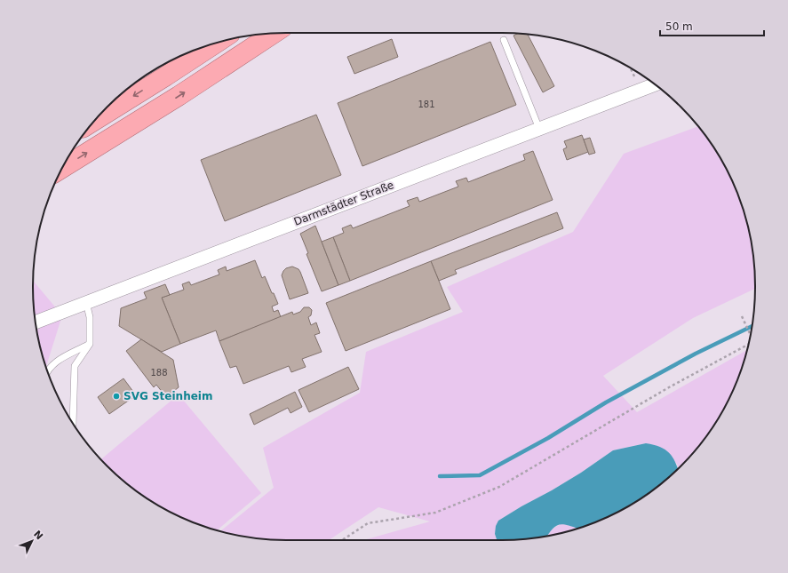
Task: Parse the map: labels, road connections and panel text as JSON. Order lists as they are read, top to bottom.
{
  "streets": {
    "street": ["Darmstädter Straße"]
  },
  "places": ["SVG Steinheim"],
  "house_numbers": ["181", "188"],
  "scale_bar": "50 m",
  "north": "top right"
}
